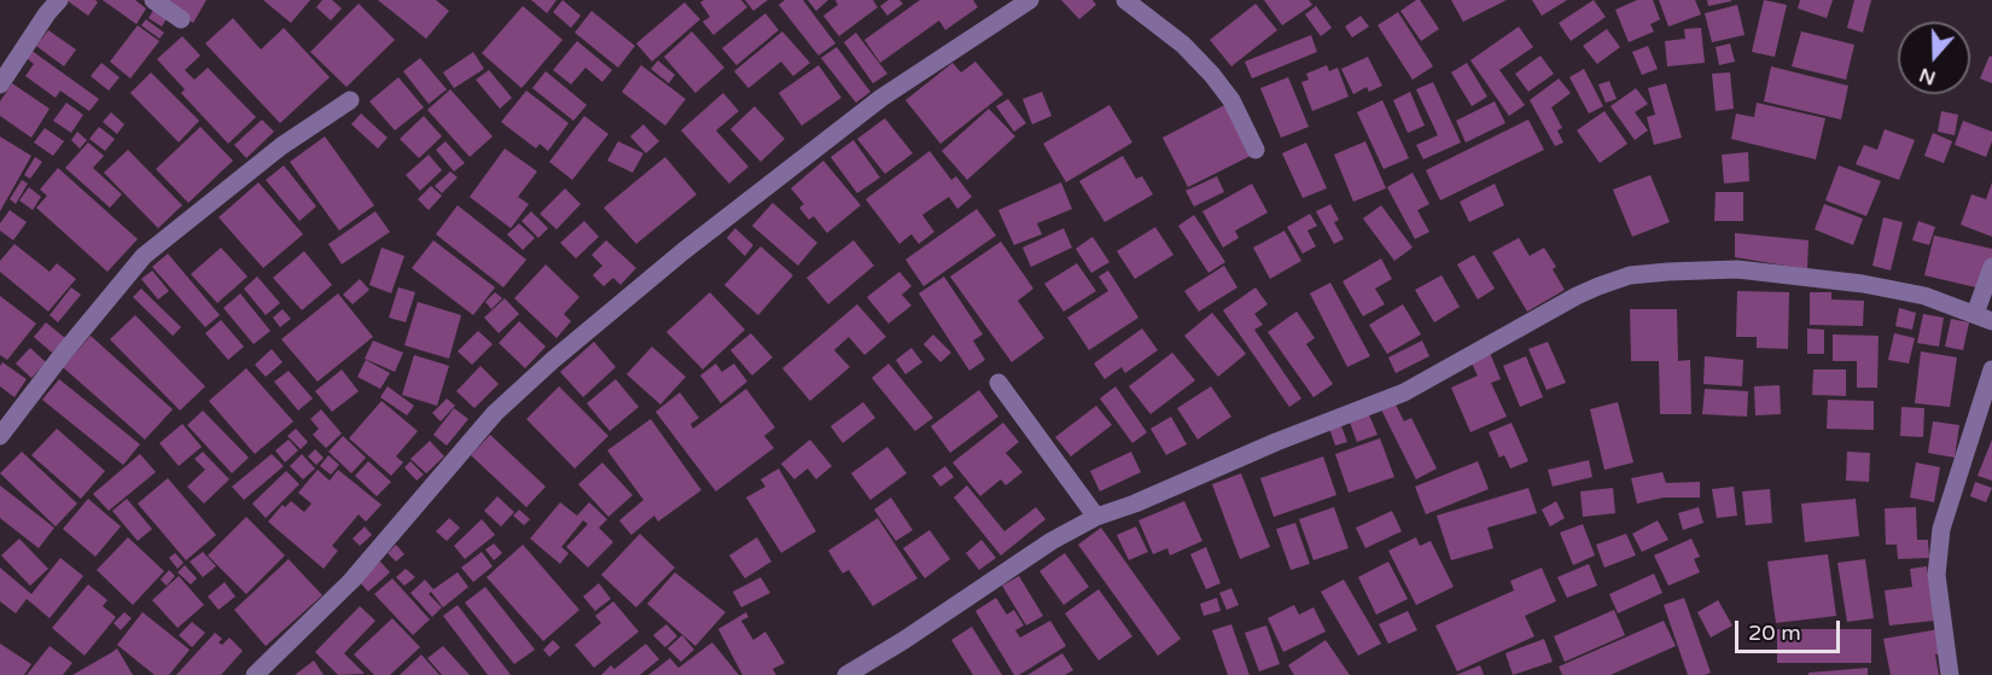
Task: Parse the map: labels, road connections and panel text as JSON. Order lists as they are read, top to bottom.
{
  "scale_bar": "20 m",
  "north": "bottom"
}
